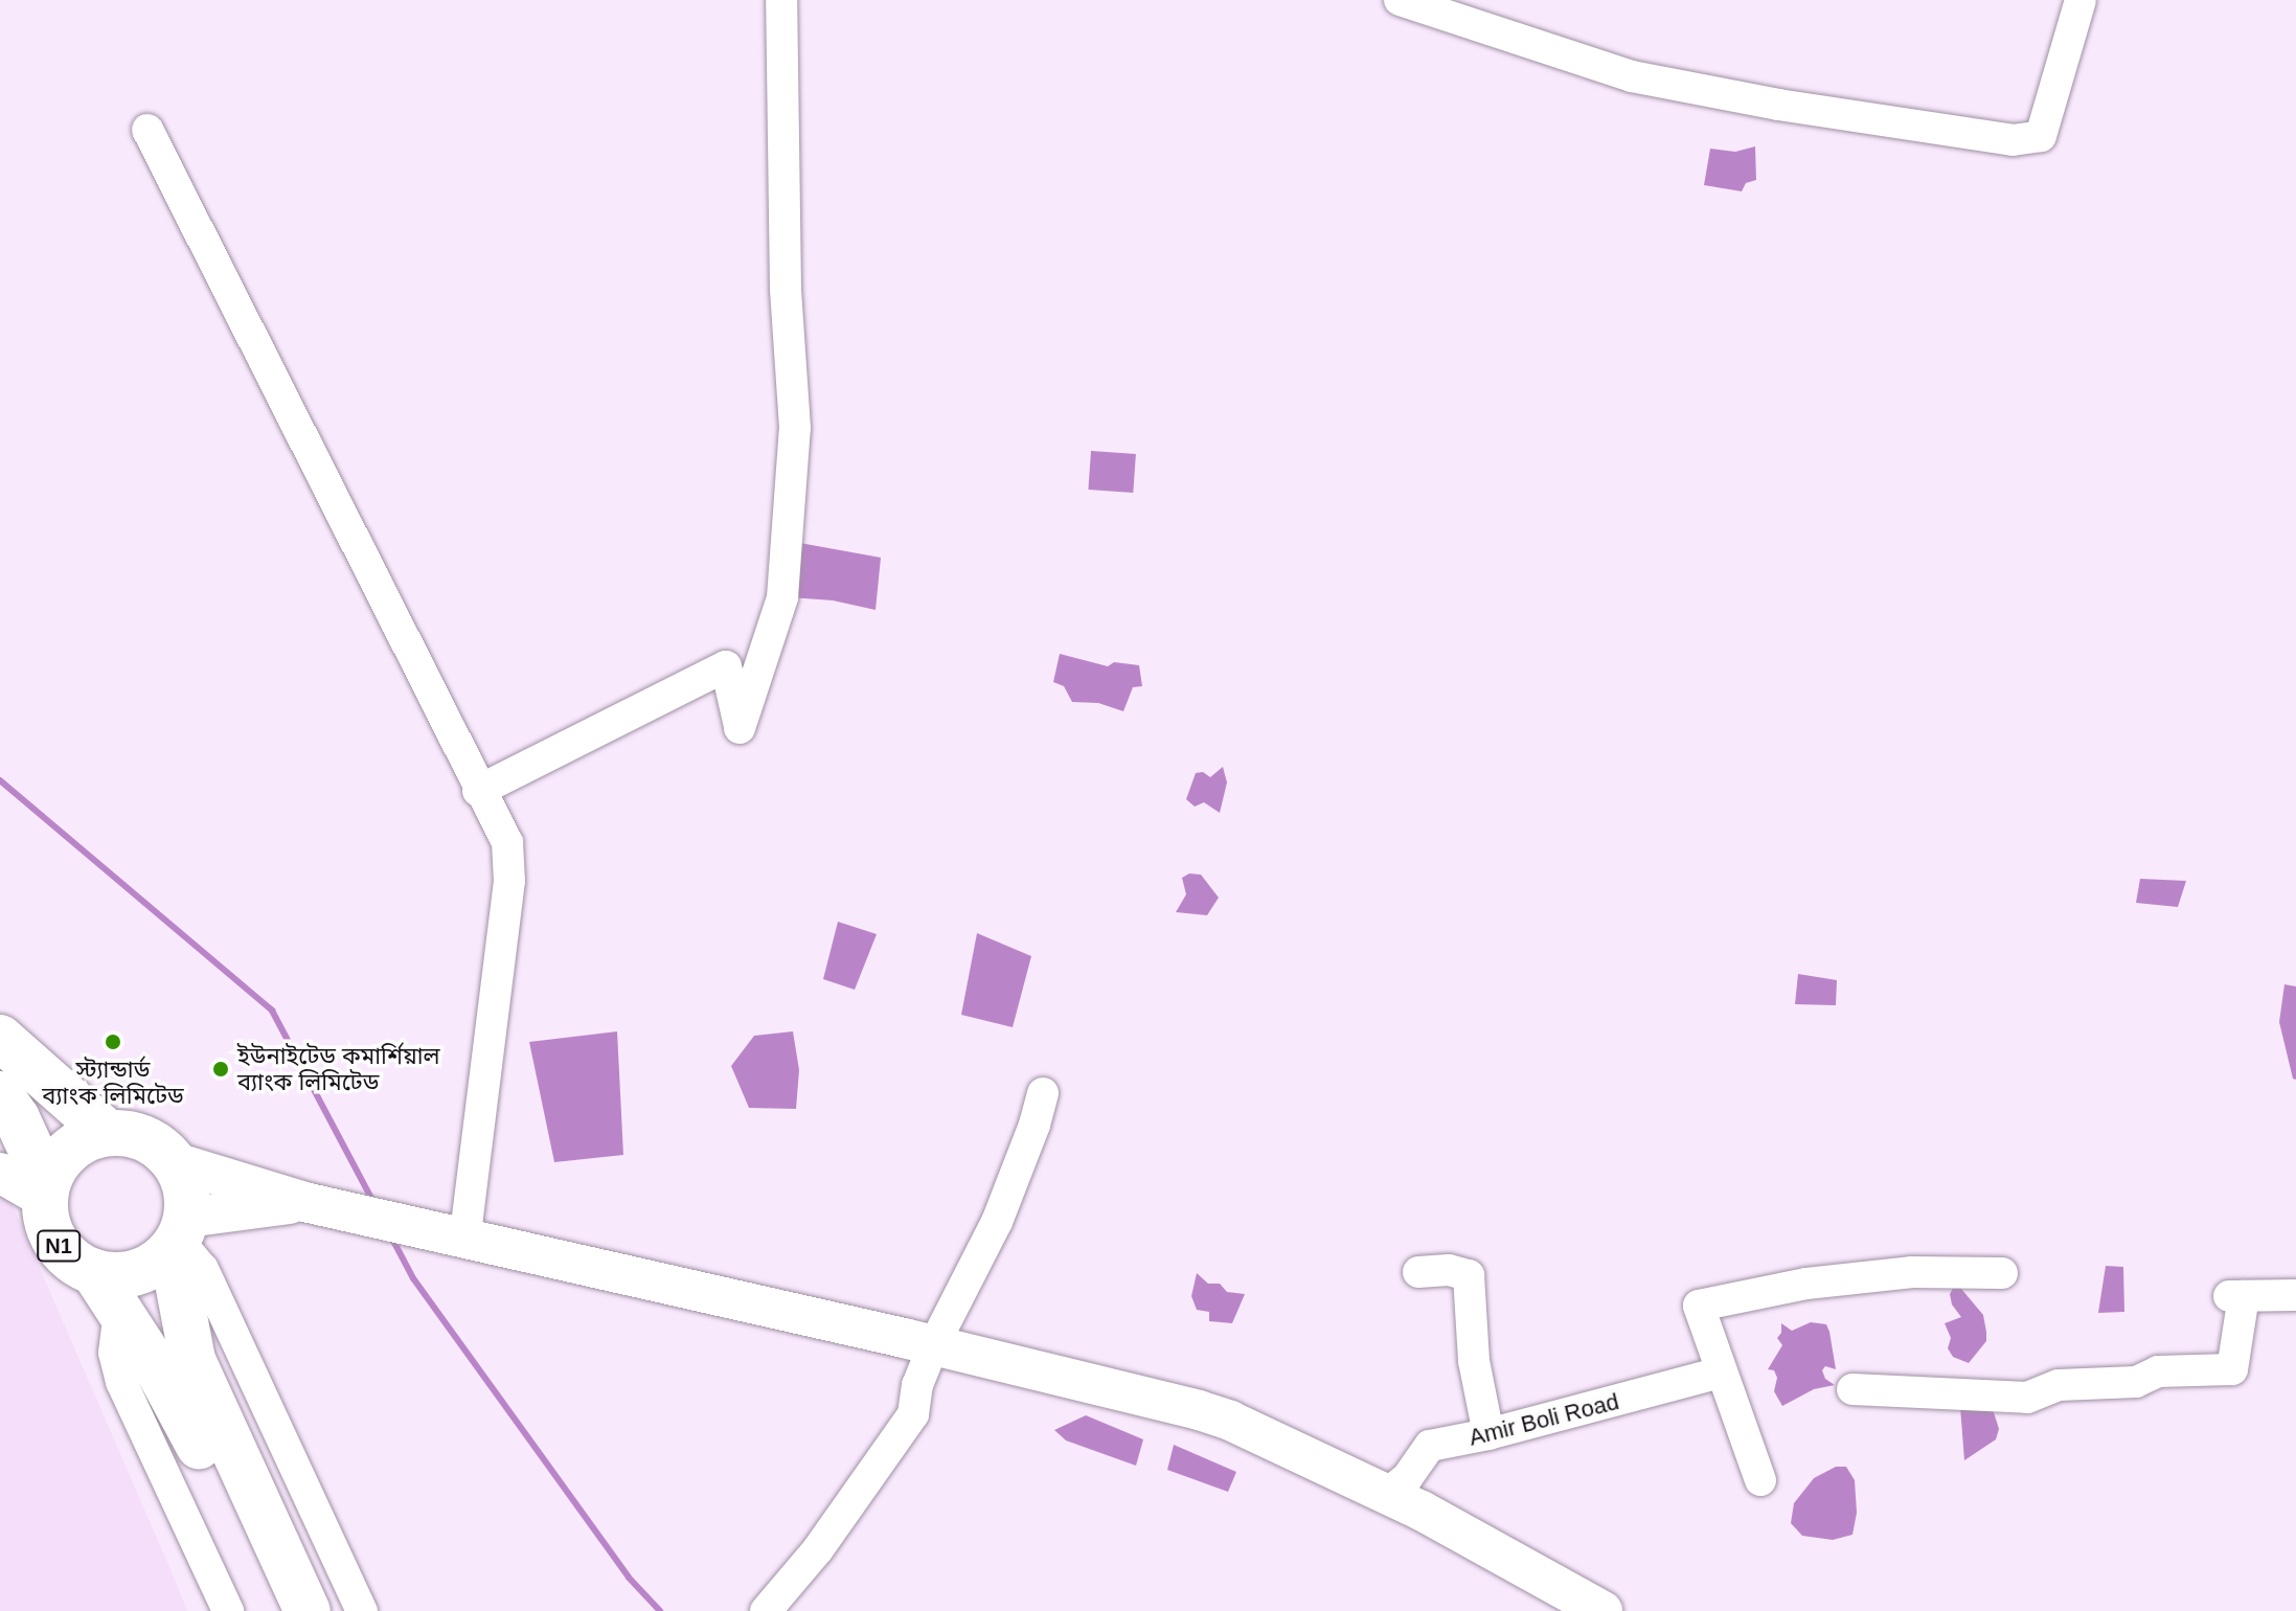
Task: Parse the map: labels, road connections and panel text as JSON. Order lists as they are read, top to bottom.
{
  "streets": {
    "highway": ["N1"],
    "street": ["Amir Boli Road"]
  },
  "places": ["স্ট্যান্ডার্ড ব্যাংক লিমিটেড", "ইউনাইটেড কমার্শিয়াল ব্যাংক লিমিটেড"]
}
